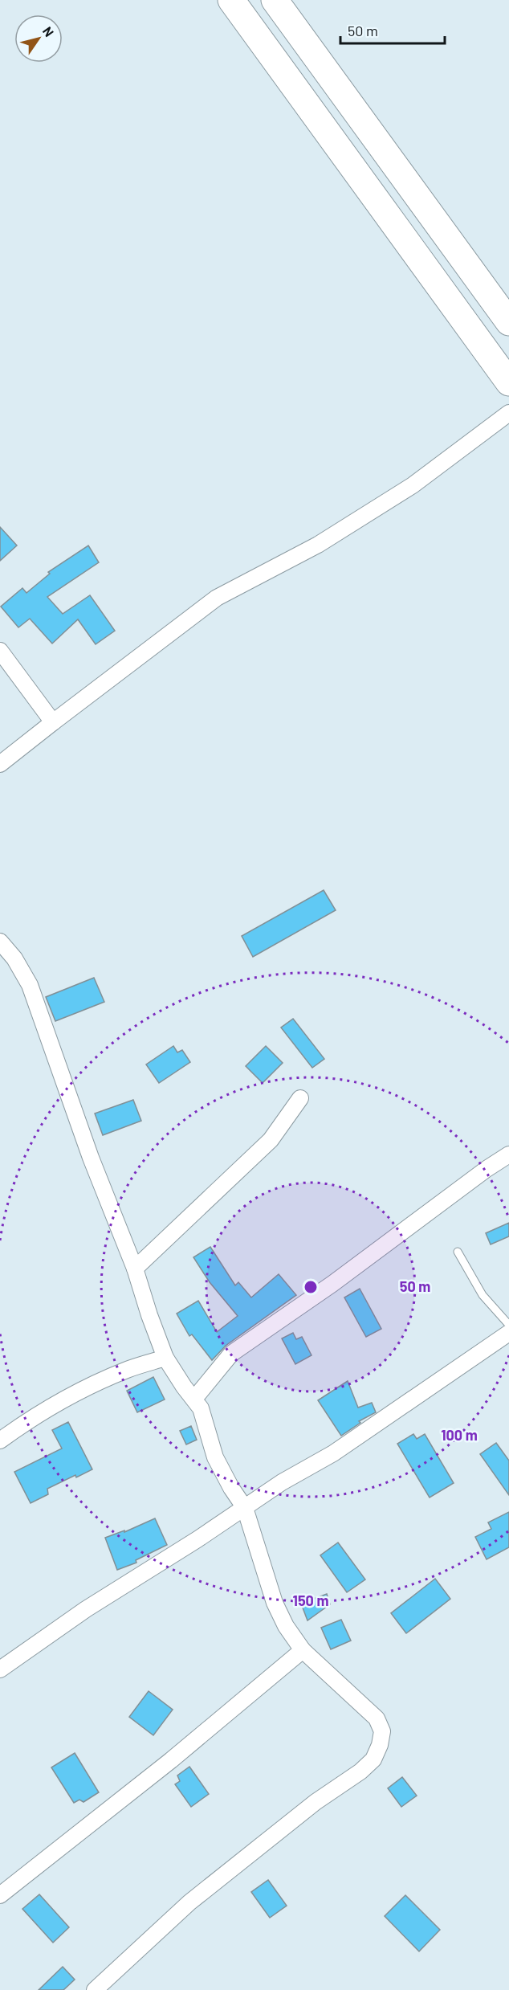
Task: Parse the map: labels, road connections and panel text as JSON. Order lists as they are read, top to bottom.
{
  "scale_bar": "50 m",
  "north": "top right",
  "rings": ["50 m", "100 m", "150 m"]
}
